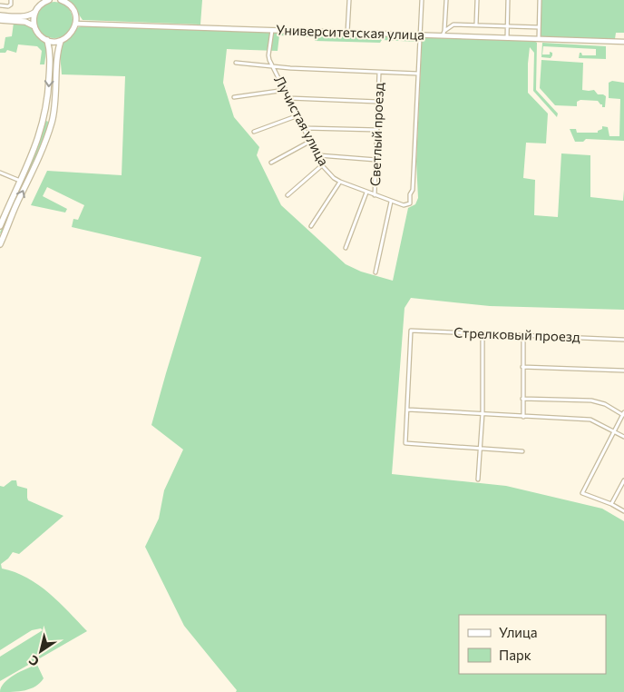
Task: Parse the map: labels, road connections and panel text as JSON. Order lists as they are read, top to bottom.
{
  "streets": {
    "street": [
      "Университетская улица",
      "Лучистая улица",
      "Светлый проезд",
      "Стрелковый проезд"
    ]
  },
  "crossings": [
    ["Университетская улица", "Лучистая улица"],
    ["Лучистая улица", "Светлый проезд"]
  ],
  "legend": ["Улица", "Парк"],
  "north": "bottom left"
}
